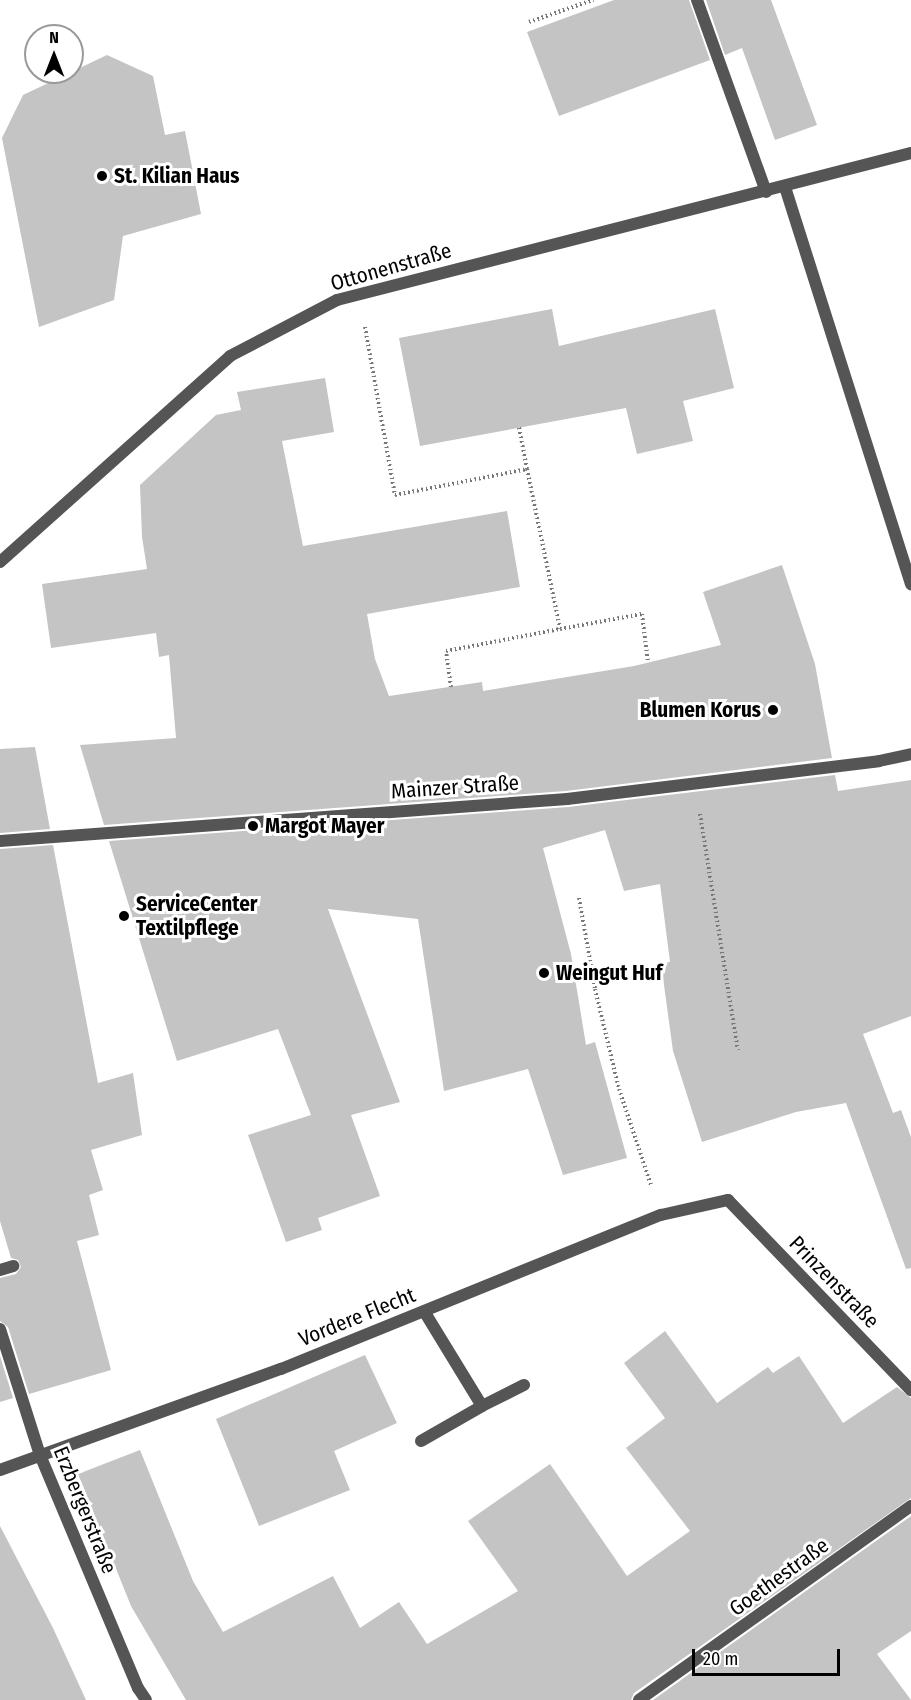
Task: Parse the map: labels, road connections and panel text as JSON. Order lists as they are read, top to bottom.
{
  "streets": {
    "street": [
      "Ottonenstraße",
      "Mainzer Straße",
      "Prinzenstraße",
      "Vordere Flecht",
      "Erzbergerstraße",
      "Goethestraße"
    ]
  },
  "crossings": [
    ["Prinzenstraße", "Vordere Flecht"],
    ["Vordere Flecht", "Erzbergerstraße"]
  ],
  "places": [
    "St. Kilian Haus",
    "Blumen Korus",
    "Margot Mayer",
    "ServiceCenter Textilpflege",
    "Weingut Huf"
  ],
  "scale_bar": "20 m",
  "north": "top"
}
